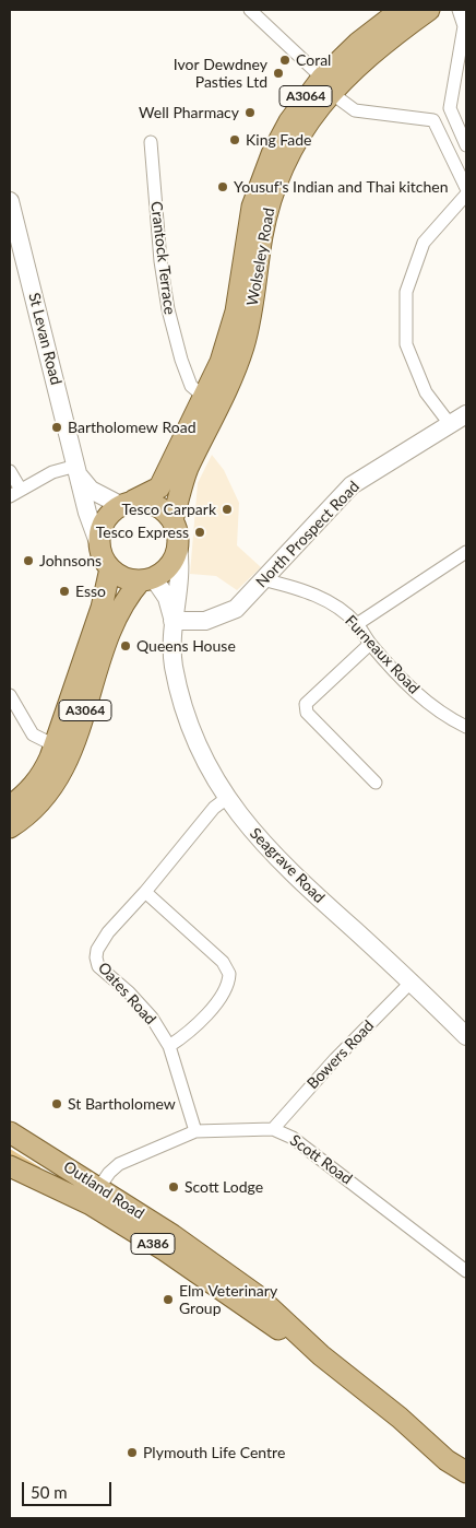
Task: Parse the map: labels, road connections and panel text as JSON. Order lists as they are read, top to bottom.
{
  "streets": {
    "main road": [
      "A3064",
      "Wolseley Road",
      "Outland Road",
      "A386"
    ],
    "street": [
      "Crantock Terrace",
      "St Levan Road",
      "North Prospect Road",
      "Furneaux Road",
      "Seagrave Road",
      "Oates Road",
      "Bowers Road",
      "Scott Road"
    ]
  },
  "crossings": [
    ["A3064", "Wolseley Road"],
    ["A3064", "St Levan Road"],
    ["Wolseley Road", "Crantock Terrace"],
    ["Wolseley Road", "St Levan Road"],
    ["North Prospect Road", "Furneaux Road"],
    ["North Prospect Road", "Seagrave Road"],
    ["Seagrave Road", "Oates Road"],
    ["Seagrave Road", "Bowers Road"],
    ["Oates Road", "Scott Road"],
    ["Bowers Road", "Scott Road"],
    ["Scott Road", "Outland Road"]
  ],
  "places": [
    "Coral",
    "Ivor Dewdney Pasties Ltd",
    "Well Pharmacy",
    "King Fade",
    "Yousuf's Indian and Thai kitchen",
    "Bartholomew Road",
    "Tesco Carpark",
    "Tesco Express",
    "Johnsons",
    "Esso",
    "Queens House",
    "St Bartholomew",
    "Scott Lodge",
    "Elm Veterinary Group",
    "Plymouth Life Centre"
  ],
  "scale_bar": "50 m"
}
